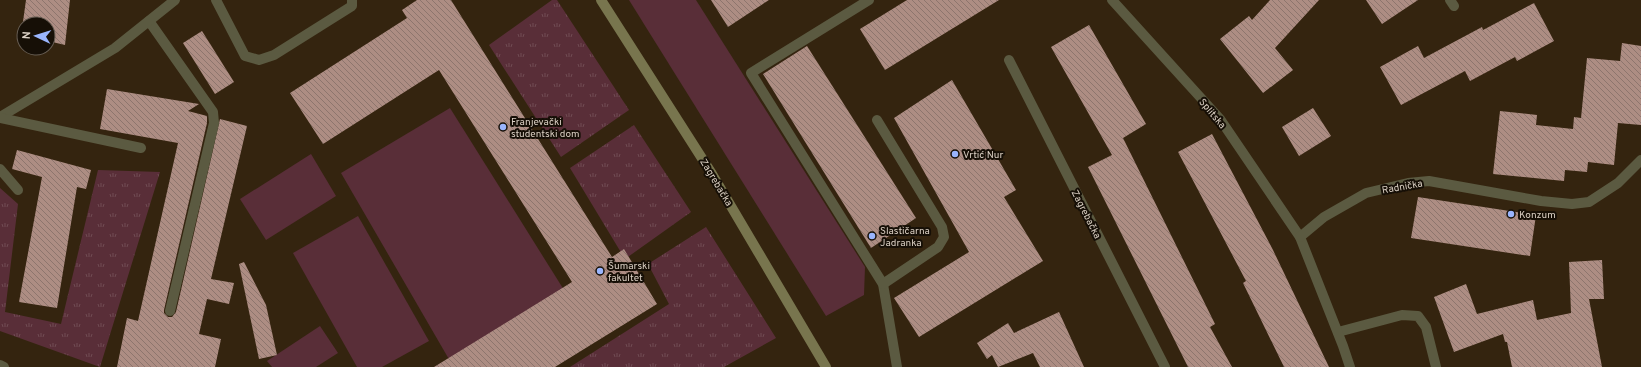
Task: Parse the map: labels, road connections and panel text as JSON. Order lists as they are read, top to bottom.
{
  "streets": {
    "main road": ["Zagrebačka"],
    "street": ["Splitska", "Radnička"]
  },
  "crossings": [
    ["Splitska", "Radnička"]
  ],
  "places": [
    "Franjevački studentski dom",
    "Vrtić Nur",
    "Konzum",
    "Slastičarna Jadranka",
    "Šumarski fakultet"
  ],
  "north": "left"
}
